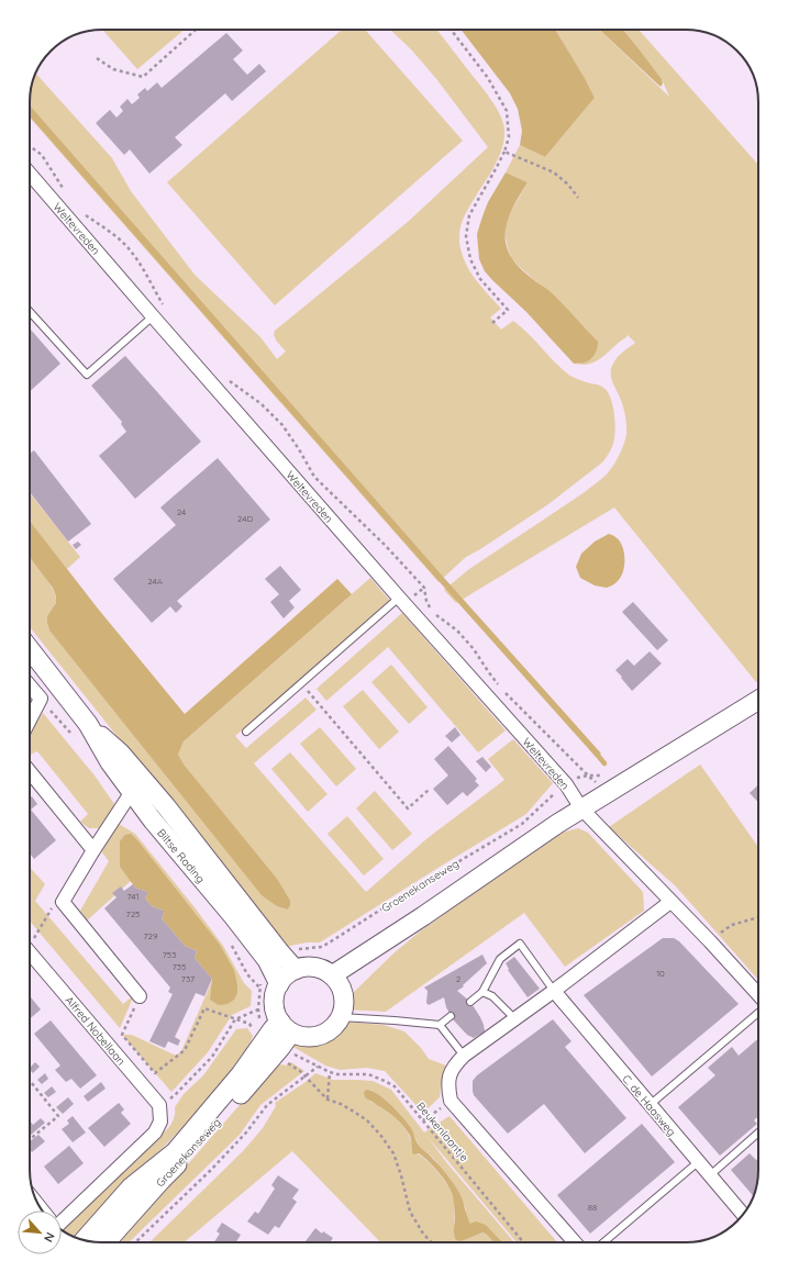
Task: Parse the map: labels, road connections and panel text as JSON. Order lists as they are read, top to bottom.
{
  "streets": {
    "main road": ["Biltse Rading", "Groenekanseweg"],
    "street": ["Weltevreden", "Alfred Nobellaan", "C. de Haasweg"],
    "path": ["Beukenlaantje"]
  },
  "crossings": [
    ["Weltevreden", "Groenekanseweg"],
    ["Biltse Rading", "Groenekanseweg"]
  ],
  "house_numbers": [
    "24",
    "24D",
    "24A",
    "741",
    "725",
    "729",
    "753",
    "735",
    "10",
    "737",
    "2",
    "88"
  ],
  "north": "bottom right"
}
